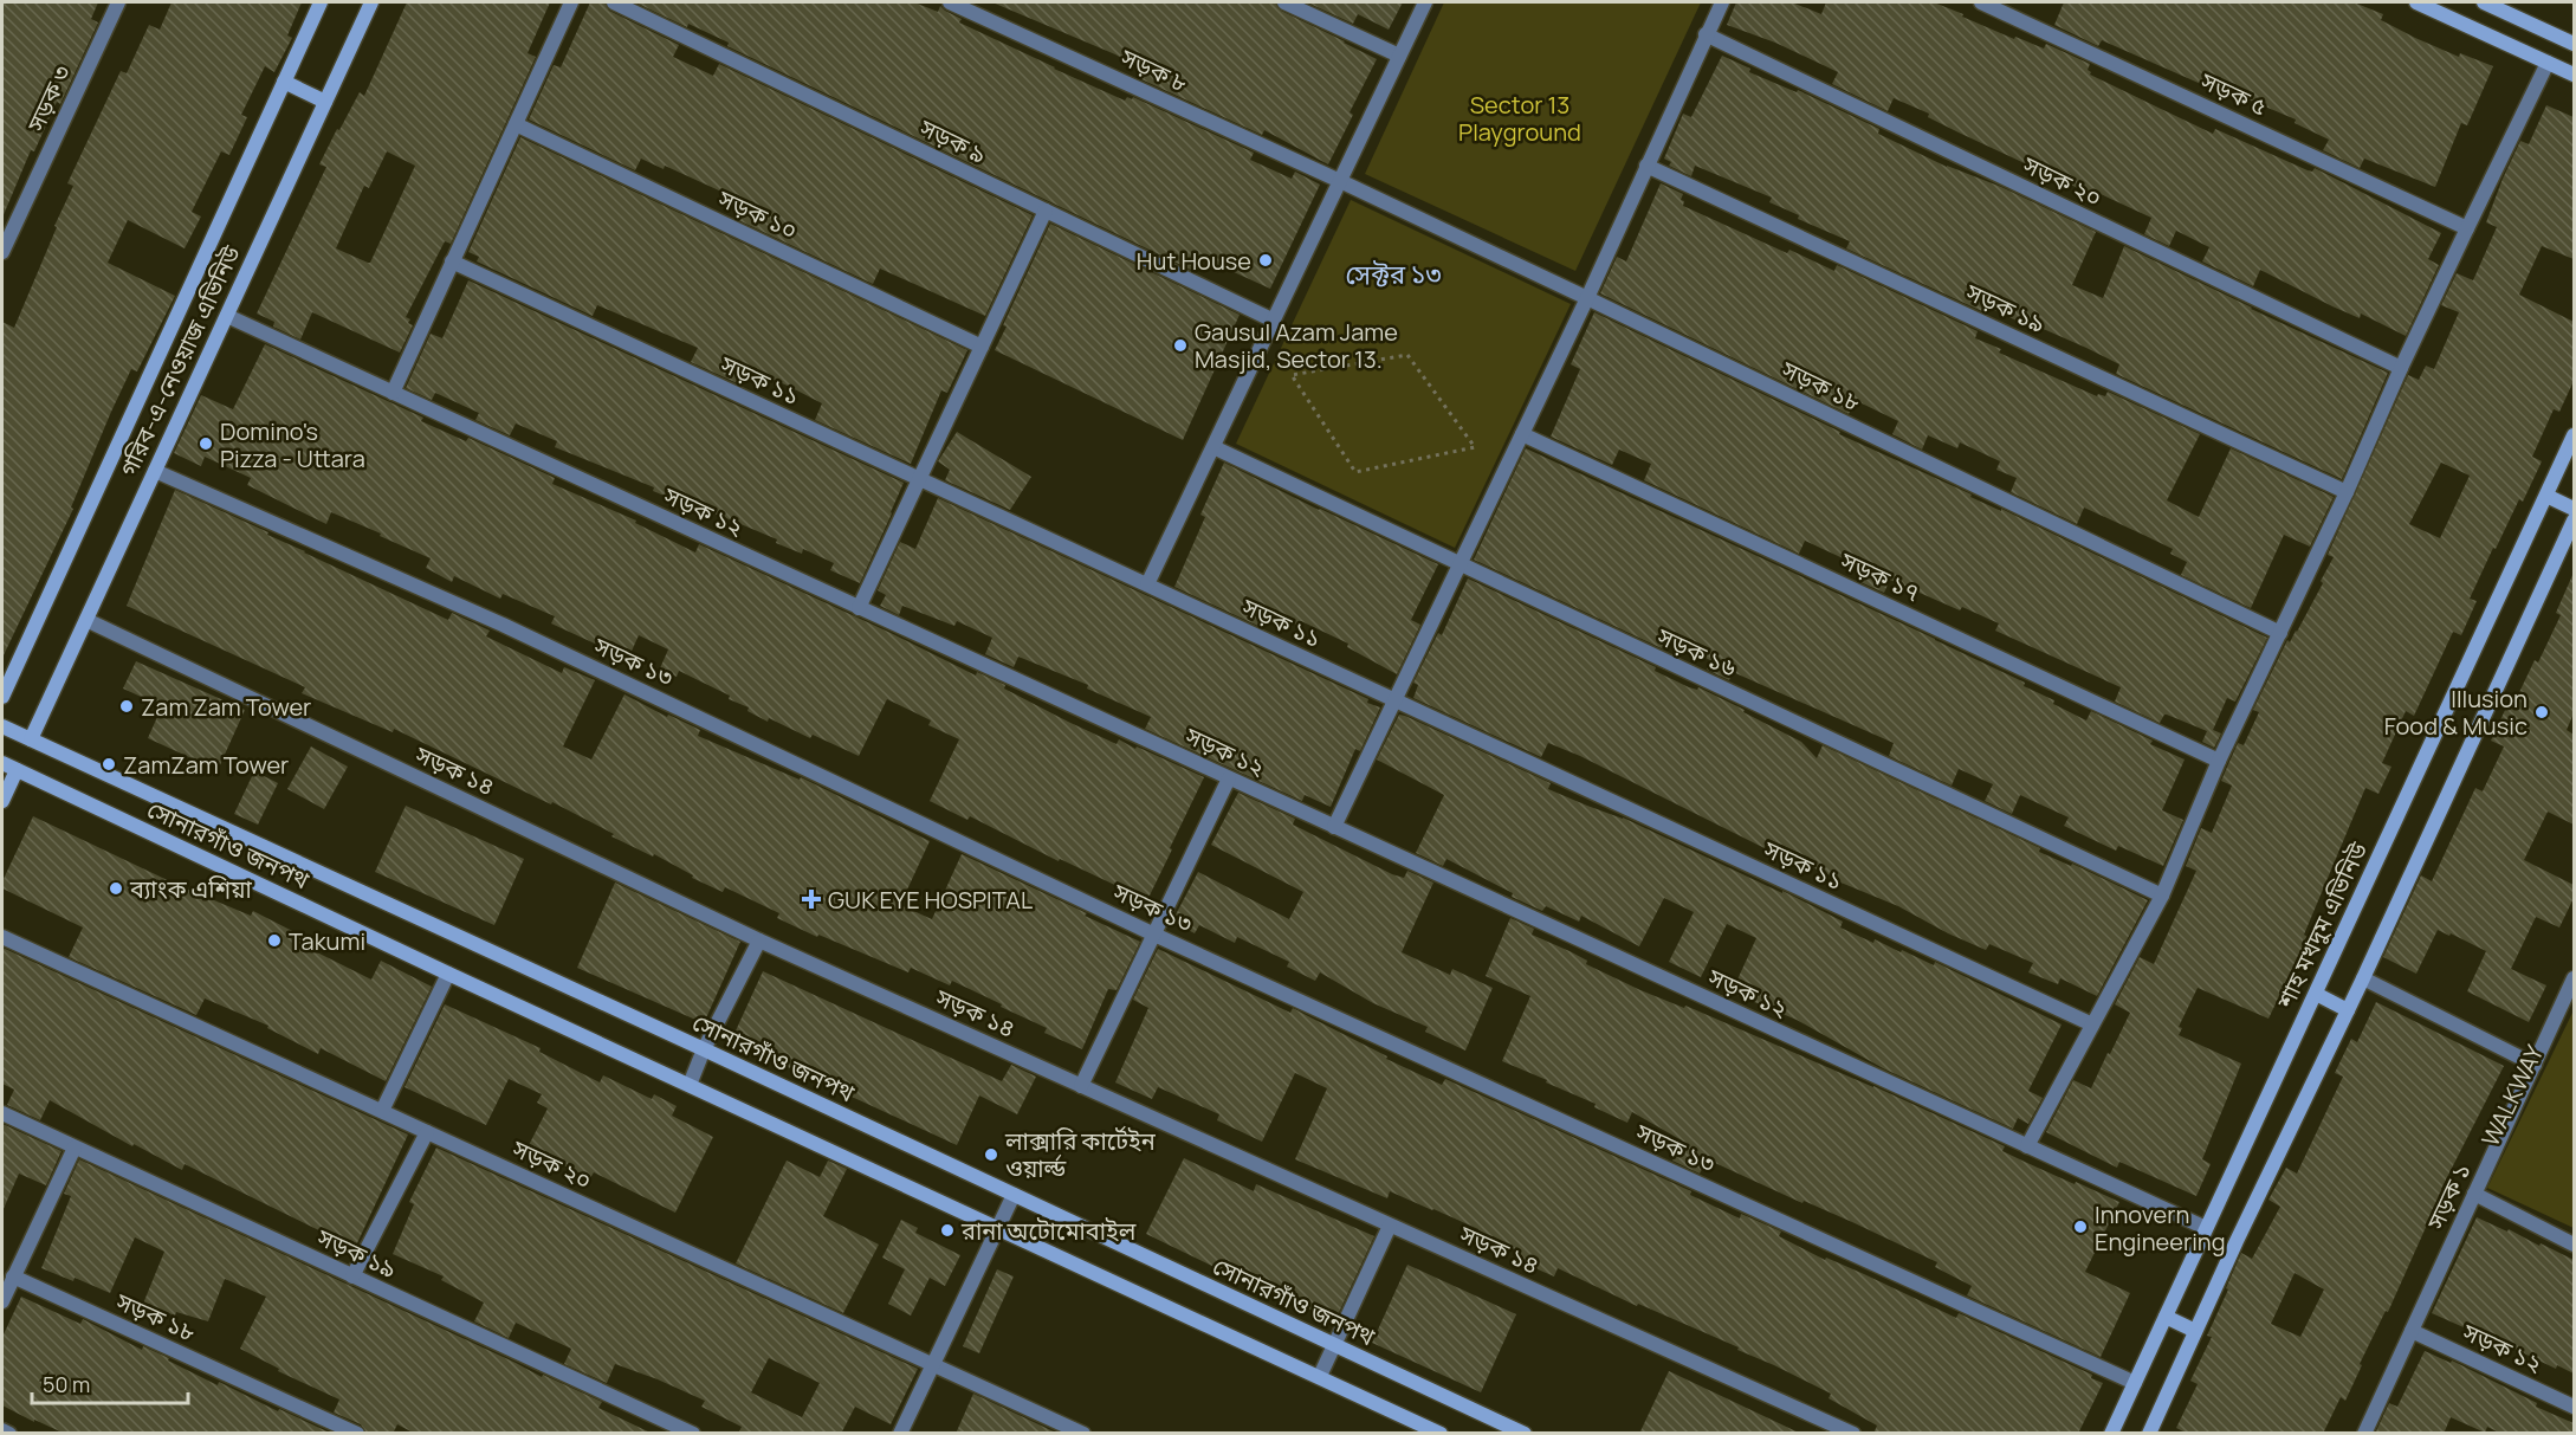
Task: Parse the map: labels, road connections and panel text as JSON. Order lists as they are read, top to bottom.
{
  "streets": {
    "street": [
      "সড়ক ৮",
      "সড়ক ৫",
      "সড়ক ৩",
      "সড়ক ৯",
      "সড়ক ২০",
      "সড়ক ১০",
      "সড়ক ১৯",
      "গরিব-এ-নেওয়াজ এভিনিউ",
      "সড়ক ১১",
      "সড়ক ১৮",
      "সড়ক ১২",
      "সড়ক ১৭",
      "সড়ক ১৬",
      "সড়ক ১৩",
      "সড়ক ১৪",
      "সোনারগাঁও জনপথ",
      "শাহ মখদুম এভিনিউ",
      "সড়ক ১"
    ]
  },
  "crossings": [
    ["সড়ক ৮", "সড়ক ১৮"],
    ["গরিব-এ-নেওয়াজ এভিনিউ", "সড়ক ১২"],
    ["গরিব-এ-নেওয়াজ এভিনিউ", "সড়ক ১৩"],
    ["গরিব-এ-নেওয়াজ এভিনিউ", "সড়ক ১৪"],
    ["গরিব-এ-নেওয়াজ এভিনিউ", "সোনারগাঁও জনপথ"],
    ["সড়ক ১২", "শাহ মখদুম এভিনিউ"],
    ["সড়ক ১২", "সড়ক ১"],
    ["সড়ক ১৩", "শাহ মখদুম এভিনিউ"]
  ],
  "districts": ["সেক্টর ১৩"],
  "parks": ["Sector 13 Playground"],
  "places": {
    "other": [
      "Hut House",
      "Gausul Azam Jame Masjid, Sector 13.",
      "Domino's Pizza - Uttara",
      "Zam Zam Tower",
      "Illusion Food & Music",
      "ZamZam Tower",
      "ব্যাংক এশিয়া",
      "Takumi",
      "লাক্সারি কার্টেইন ওয়ার্ল্ড",
      "Innovern Engineering",
      "রানা অটোমোবাইল"
    ],
    "health": ["GUK EYE HOSPITAL"]
  },
  "scale_bar": "50 m"
}
